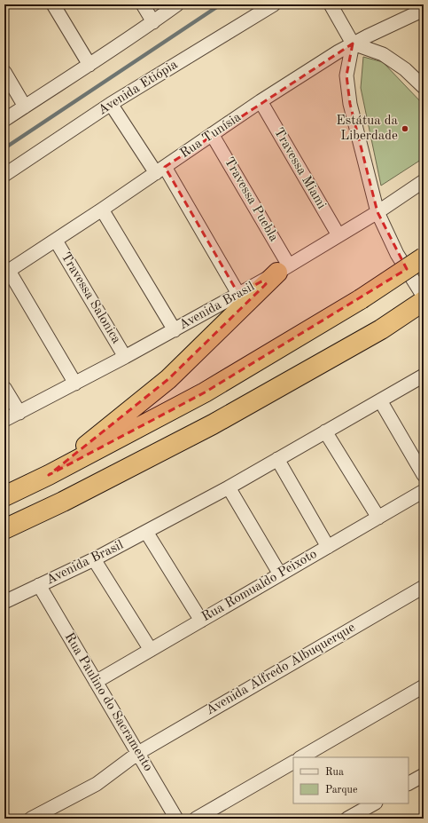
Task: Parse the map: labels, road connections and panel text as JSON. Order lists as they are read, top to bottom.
{
  "streets": {
    "street": [
      "Avenida Etiópia",
      "Rua Tunísia",
      "Travessa Miami",
      "Travessa Puebla",
      "Travessa Salonica",
      "Avenida Brasil",
      "Rua Romualdo Peixoto",
      "Avenida Alfredo Albuquerque",
      "Rua Paulino do Sacramento"
    ]
  },
  "crossings": [
    ["Rua Tunísia", "Travessa Miami"],
    ["Rua Tunísia", "Travessa Puebla"],
    ["Rua Tunísia", "Travessa Salonica"],
    ["Travessa Miami", "Avenida Brasil"],
    ["Travessa Puebla", "Avenida Brasil"],
    ["Travessa Salonica", "Avenida Brasil"],
    ["Avenida Brasil", "Rua Paulino do Sacramento"],
    ["Rua Romualdo Peixoto", "Rua Paulino do Sacramento"],
    ["Avenida Alfredo Albuquerque", "Rua Paulino do Sacramento"]
  ],
  "places": ["Estátua da Liberdade"],
  "legend": ["Rua", "Parque"]
}
